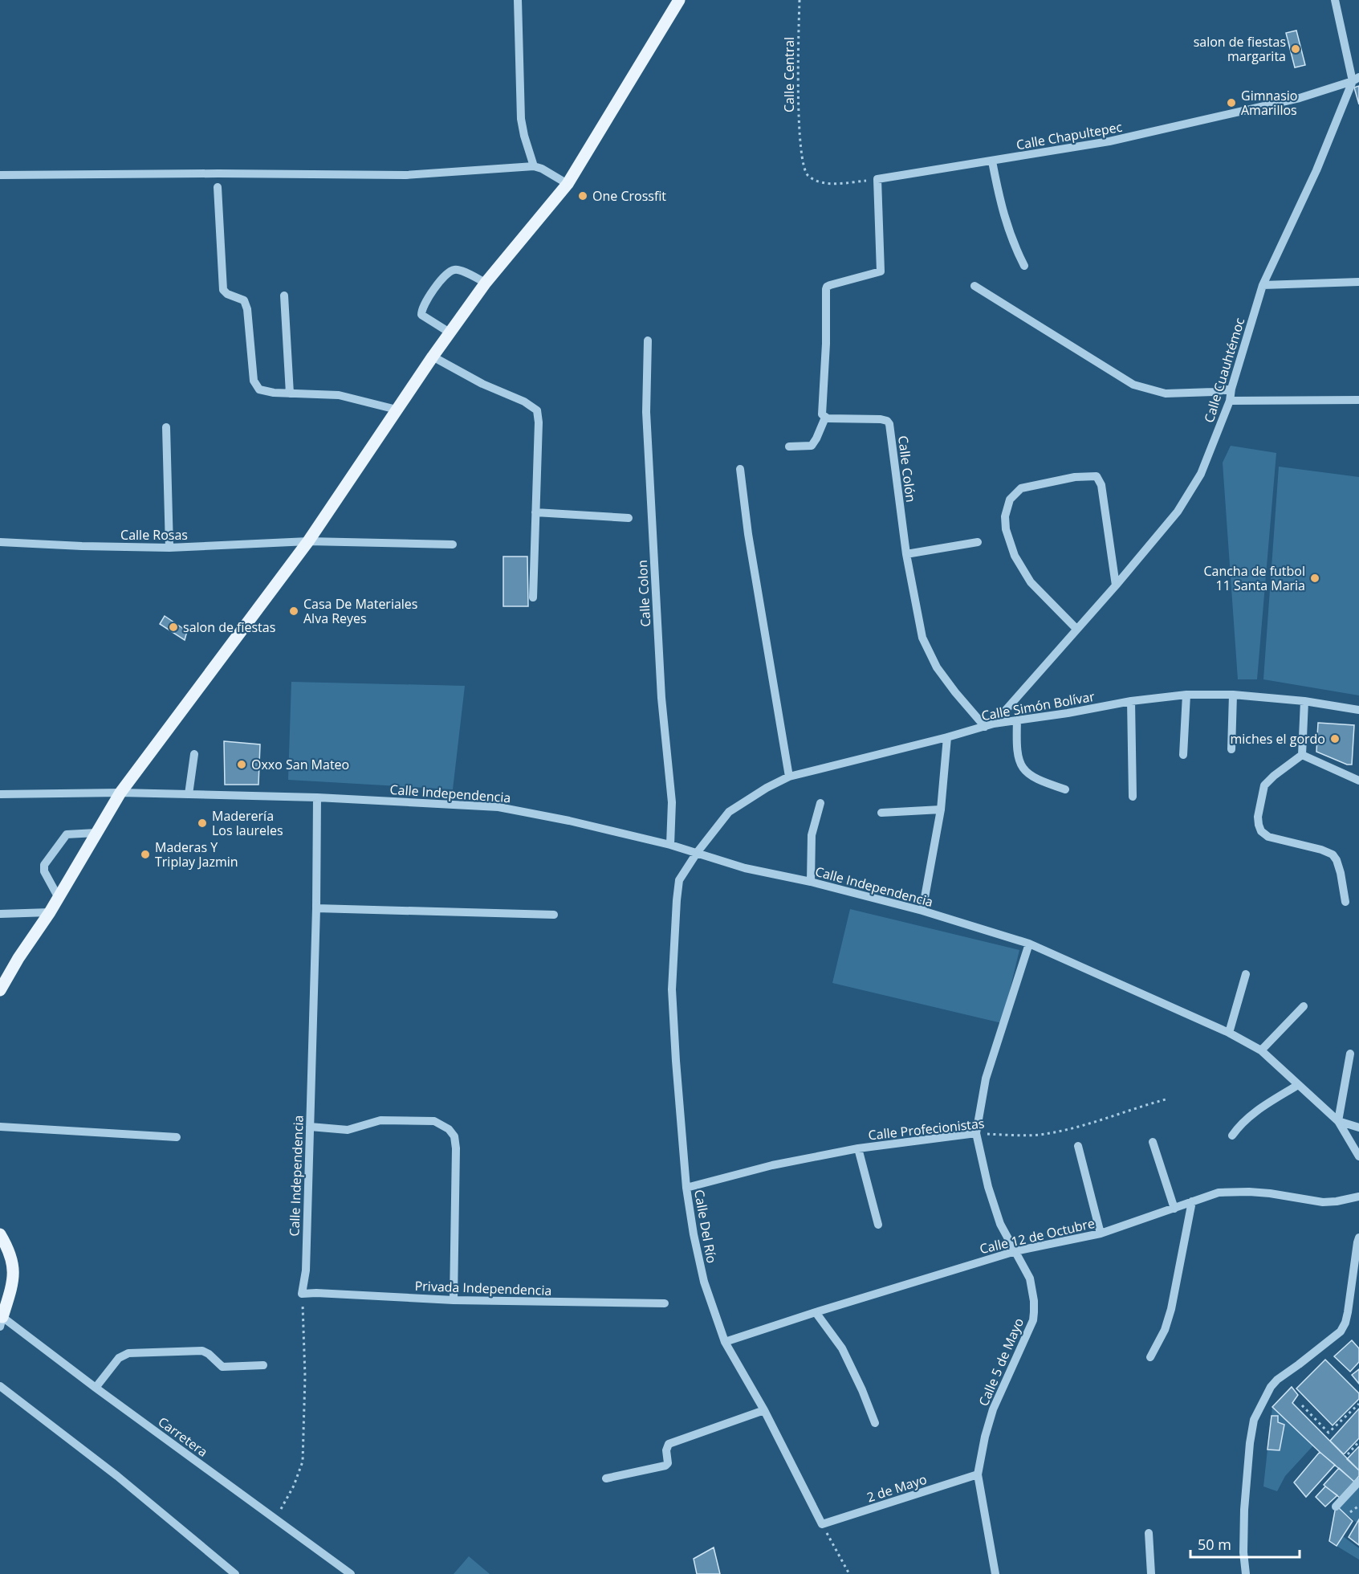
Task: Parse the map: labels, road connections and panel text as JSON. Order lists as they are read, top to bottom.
{
  "streets": {
    "street": [
      "Calle Chapultepec",
      "Calle Cuauhtémoc",
      "Calle Colón",
      "Calle Rosas",
      "Calle Colon",
      "Calle Simón Bolívar",
      "Calle Independencia",
      "Calle Profecionistas",
      "Calle Del Río",
      "Calle 12 de Octubre",
      "Privada Independencia",
      "Calle 5 de Mayo",
      "Carretera",
      "2 de Mayo"
    ],
    "path": ["Calle Central"]
  },
  "crossings": [
    ["Calle Central", "Calle Chapultepec"],
    ["Calle Chapultepec", "Calle Cuauhtémoc"],
    ["Calle Cuauhtémoc", "Calle Simón Bolívar"],
    ["Calle Colón", "Calle Simón Bolívar"],
    ["Calle Colon", "Calle Independencia"],
    ["Calle Simón Bolívar", "Calle Independencia"],
    ["Calle Simón Bolívar", "Calle Del Río"],
    ["Calle Independencia", "Calle Del Río"],
    ["Calle Independencia", "Privada Independencia"],
    ["Calle Independencia", "Calle 5 de Mayo"],
    ["Calle Profecionistas", "Calle Del Río"],
    ["Calle Profecionistas", "Calle 5 de Mayo"],
    ["Calle Del Río", "Calle 12 de Octubre"],
    ["Calle Del Río", "2 de Mayo"],
    ["Calle 12 de Octubre", "Calle 5 de Mayo"],
    ["Calle 5 de Mayo", "2 de Mayo"]
  ],
  "places": [
    "salon de fiestas margarita",
    "Gimnasio Amarillos",
    "One Crossfit",
    "Cancha de futbol 11 Santa Maria",
    "Casa De Materiales Alva Reyes",
    "salon de fiestas",
    "miches el gordo",
    "Oxxo San Mateo",
    "Maderería Los laureles",
    "Maderas Y Triplay Jazmin"
  ],
  "scale_bar": "50 m"
}
